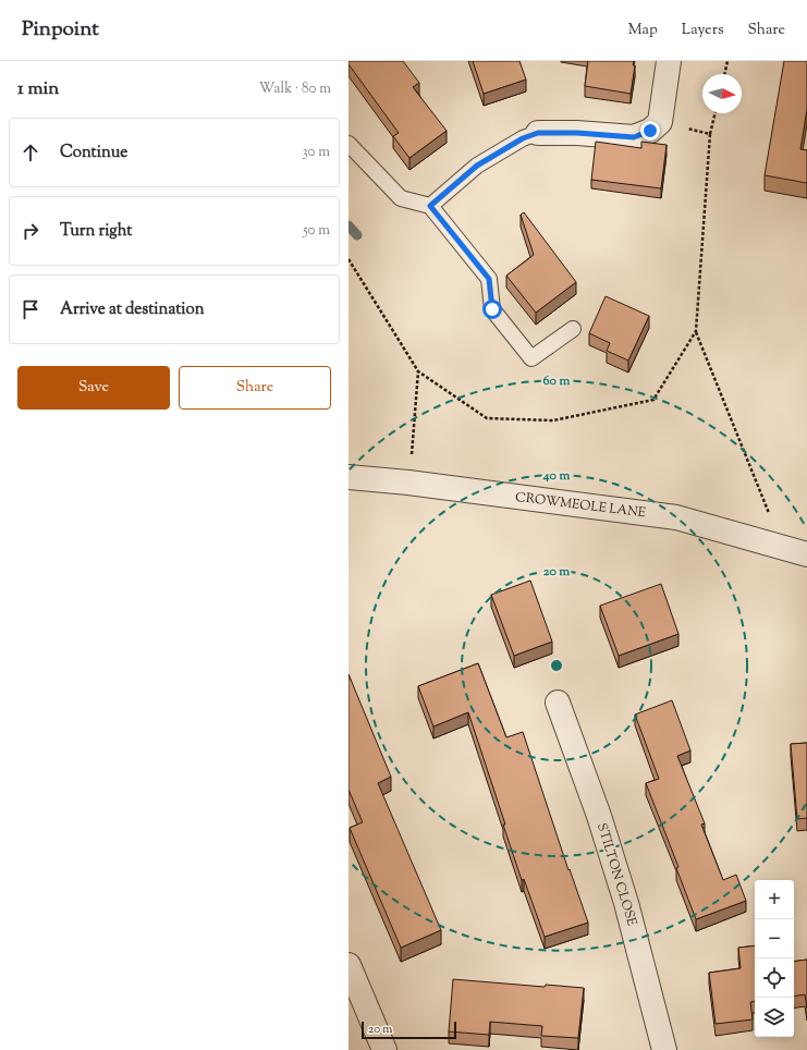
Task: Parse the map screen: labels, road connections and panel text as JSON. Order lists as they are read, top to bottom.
{
  "streets": {
    "street": ["CROWMEOLE LANE", "STILTON CLOSE"]
  },
  "scale_bar": "20 m",
  "north": "right",
  "page": {
    "header": "Pinpoint",
    "nav": ["Map", "Layers", "Share"],
    "heading": ["1 min", "Walk · 80 m"],
    "list": [
      ["Continue", "30 m"],
      ["Turn right", "50 m"],
      "Arrive at destination"
    ],
    "buttons": ["Save", "Share"],
    "map_buttons": ["+", "−"],
    "scale": "20 m"
  },
  "rings": ["60 m", "40 m", "20 m"]
}
